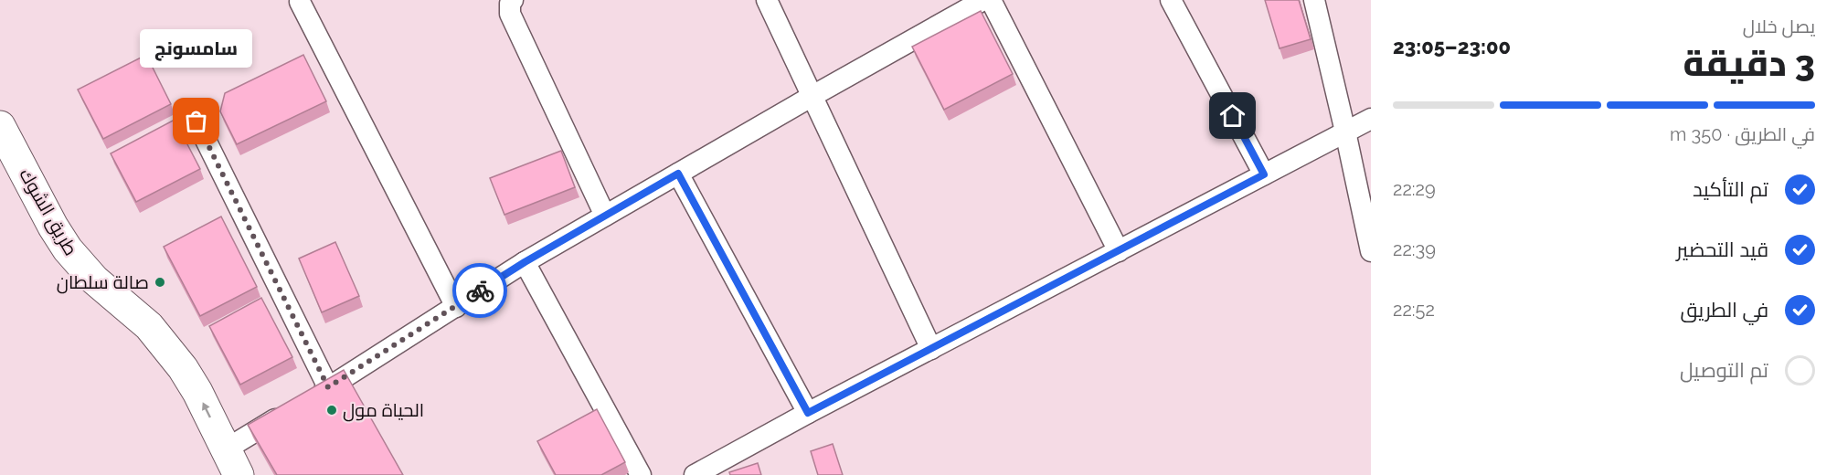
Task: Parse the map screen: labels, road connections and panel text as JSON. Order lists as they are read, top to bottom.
{
  "streets": {
    "main road": ["طريق الشوك"]
  },
  "one_way": ["طريق الشوك"],
  "places": ["سامسونج", "صالة سلطان", "الحياة مول"],
  "page": {
    "heading": ["3 دقيقة", "يصل خلال", "23:00–23:05"],
    "bubble": "سامسونج",
    "bar": "في الطريق · 350 m",
    "list": [
      ["تم التأكيد", "22:29"],
      ["قيد التحضير", "22:39"],
      ["في الطريق", "22:52"],
      "تم التوصيل"
    ]
  }
}
